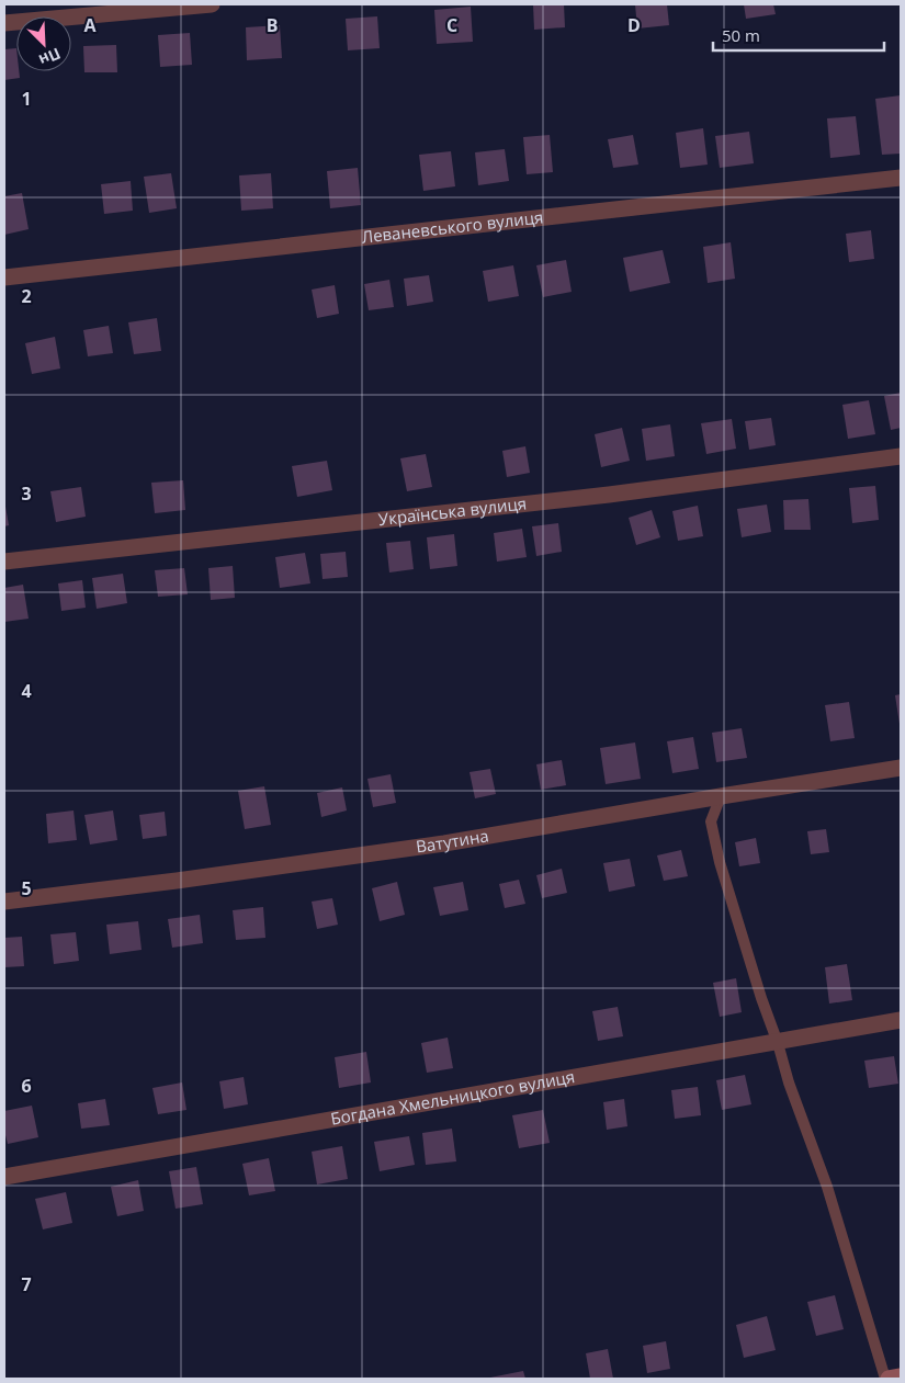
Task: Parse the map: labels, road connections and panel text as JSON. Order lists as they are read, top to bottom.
{
  "streets": {
    "street": [
      "Леваневського вулиця",
      "Українська вулиця",
      "Ватутина",
      "Богдана Хмельницкого вулиця"
    ]
  },
  "scale_bar": "50 m",
  "north": "bottom right",
  "grid": {
    "columns": [
      "A",
      "B",
      "C",
      "D"
    ],
    "rows": [
      "1",
      "2",
      "3",
      "4",
      "5",
      "6",
      "7"
    ]
  }
}
